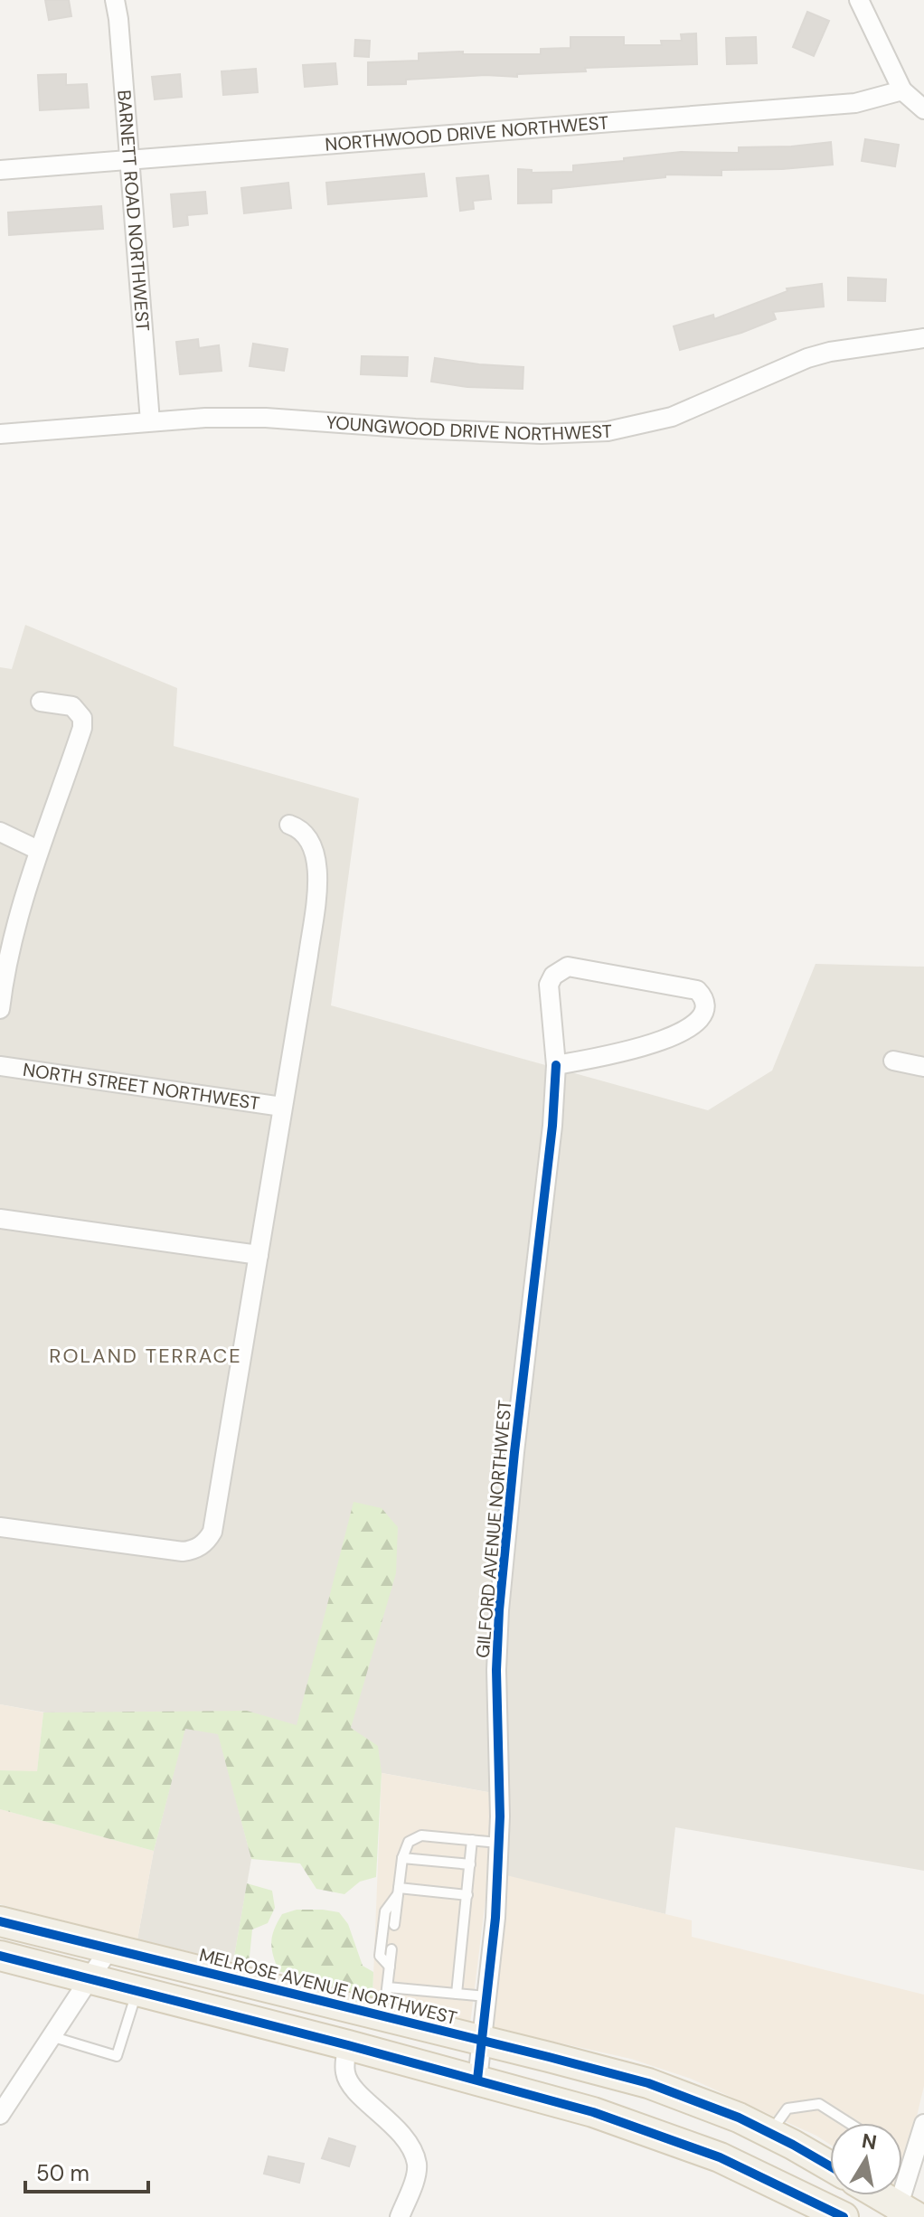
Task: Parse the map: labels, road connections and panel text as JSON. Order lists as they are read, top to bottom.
{
  "streets": {
    "main road": ["MELROSE AVENUE NORTHWEST"],
    "street": [
      "NORTHWOOD DRIVE NORTHWEST",
      "BARNETT ROAD NORTHWEST",
      "YOUNGWOOD DRIVE NORTHWEST",
      "NORTH STREET NORTHWEST",
      "GILFORD AVENUE NORTHWEST"
    ]
  },
  "crossings": [
    ["NORTHWOOD DRIVE NORTHWEST", "BARNETT ROAD NORTHWEST"],
    ["BARNETT ROAD NORTHWEST", "YOUNGWOOD DRIVE NORTHWEST"],
    ["GILFORD AVENUE NORTHWEST", "MELROSE AVENUE NORTHWEST"]
  ],
  "districts": ["ROLAND TERRACE"],
  "scale_bar": "50 m",
  "north": "top"
}
